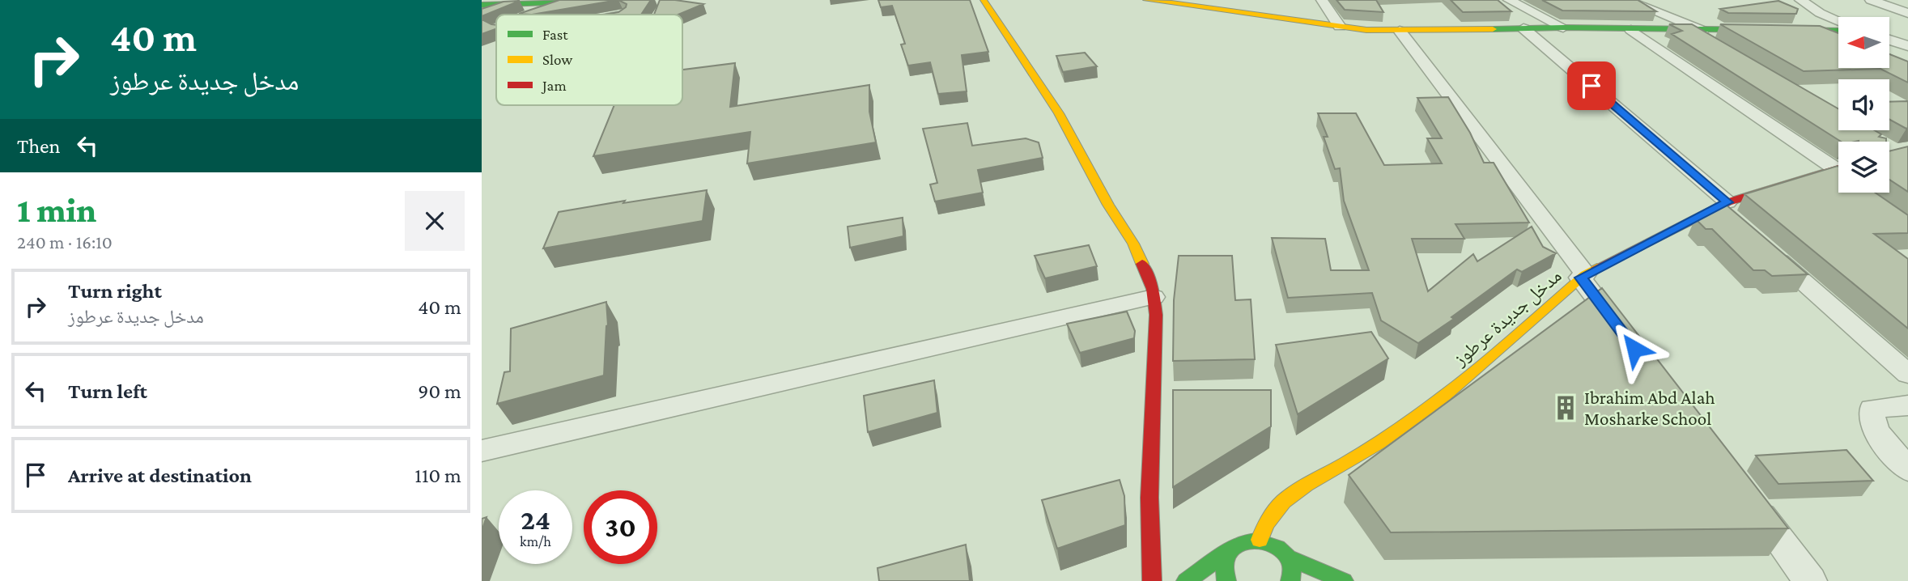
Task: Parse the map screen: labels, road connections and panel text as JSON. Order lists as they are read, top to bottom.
{
  "streets": {
    "street": ["مدخل جديدة عرطوز"]
  },
  "places": {
    "building": ["Ibrahim Abd Alah Mosharke School"]
  },
  "legend": ["Fast", "Slow", "Jam"],
  "north": "left",
  "page": {
    "turn": ["40 m", "مدخل جديدة عرطوز"],
    "then": "Then",
    "heading": ["1 min", "240 m · 16:10"],
    "list": [
      {
        "name": "Turn right",
        "note": "مدخل جديدة عرطوز",
        "value": "40 m"
      },
      {
        "name": "Turn left",
        "value": "90 m"
      },
      {
        "name": "Arrive at destination",
        "value": "110 m"
      }
    ],
    "speed": "24 km/h",
    "limit": "30"
  }
}
